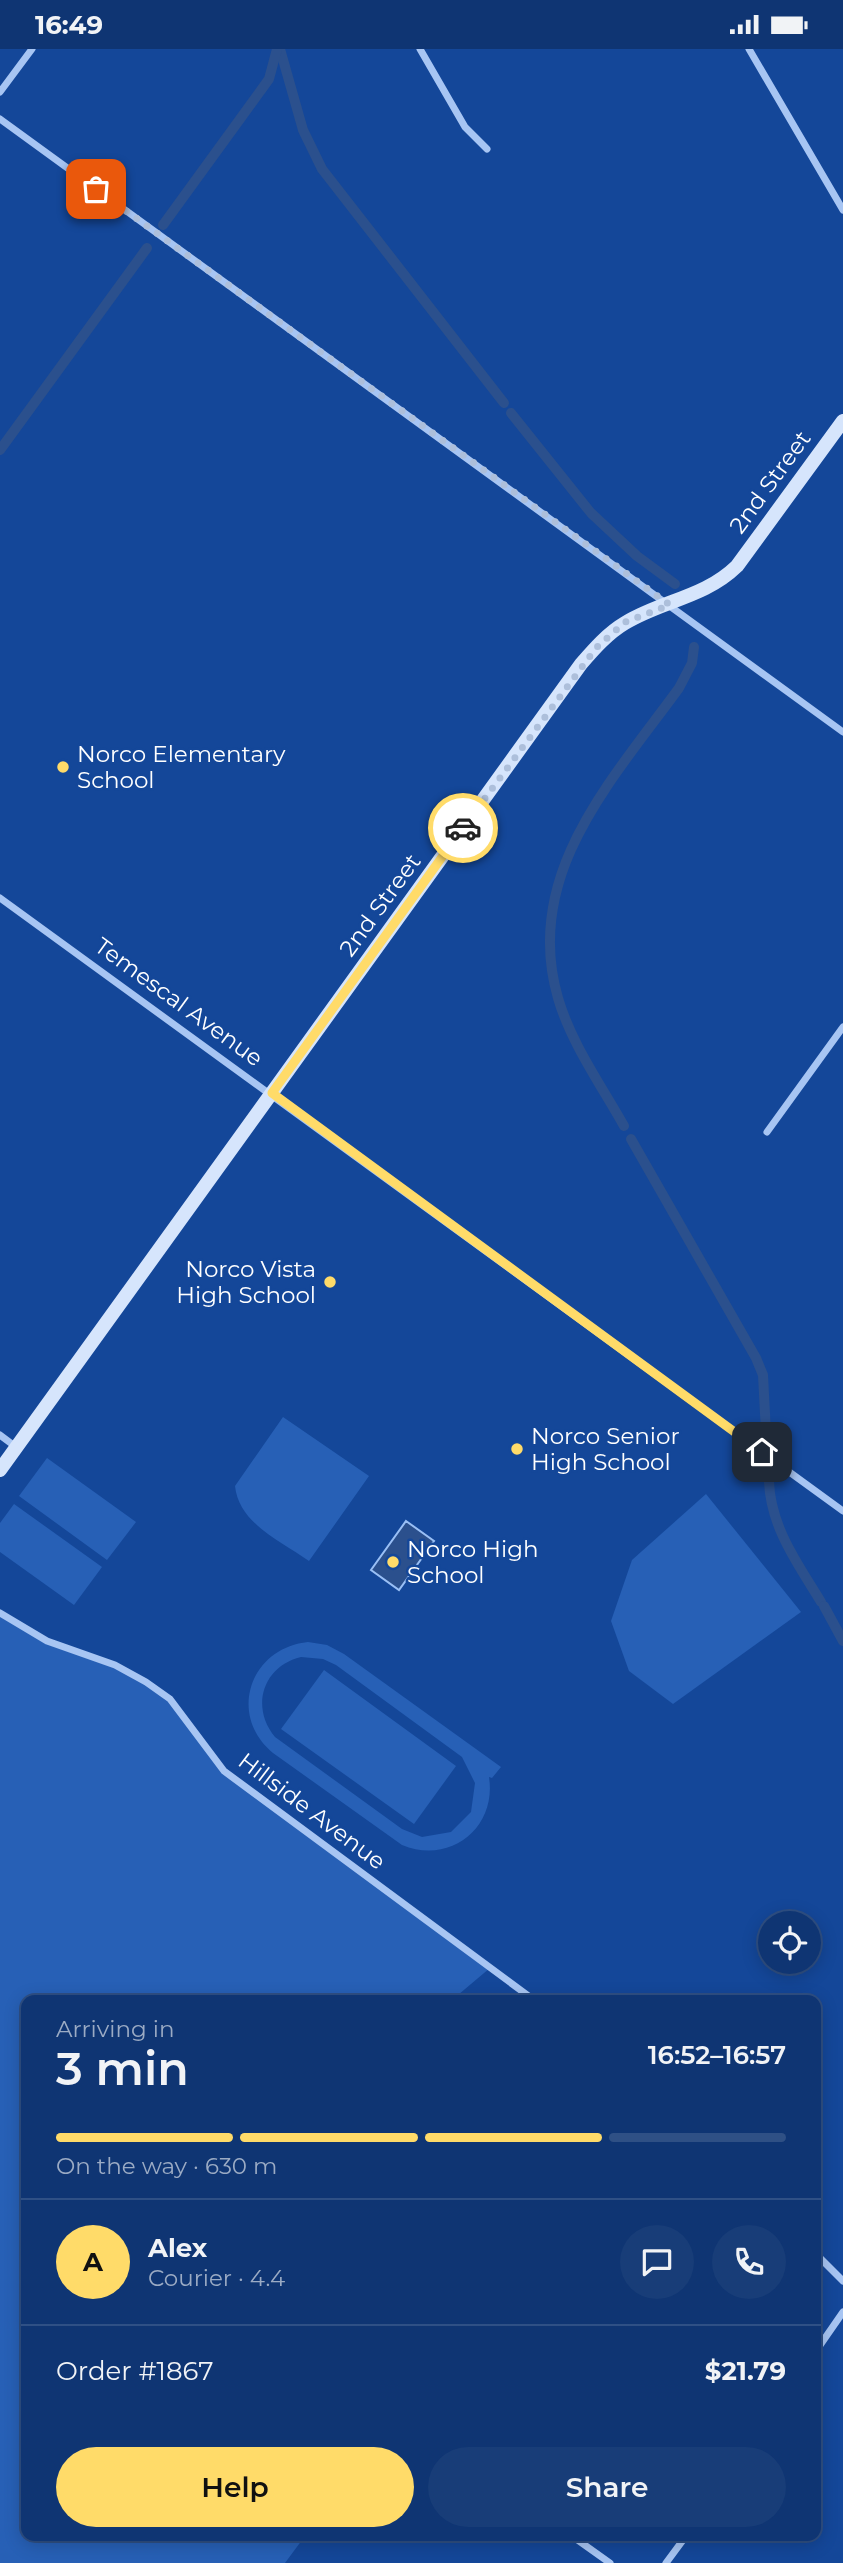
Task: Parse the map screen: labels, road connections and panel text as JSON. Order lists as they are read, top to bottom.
{
  "streets": {
    "street": ["2nd Street", "Temescal Avenue", "Hillside Avenue"]
  },
  "crossings": [
    ["2nd Street", "Temescal Avenue"]
  ],
  "places": [
    "Norco Elementary School",
    "Norco Vista High School",
    "Norco Senior High School",
    "Norco High School"
  ],
  "page": {
    "status": "16:49",
    "heading": ["3 min", "Arriving in", "16:52–16:57"],
    "panel": [
      "Alex",
      "Courier · 4.4",
      "Order #1867",
      "$21.79"
    ],
    "bar": "On the way · 630 m",
    "round": "A",
    "buttons": ["Help", "Share"]
  }
}
